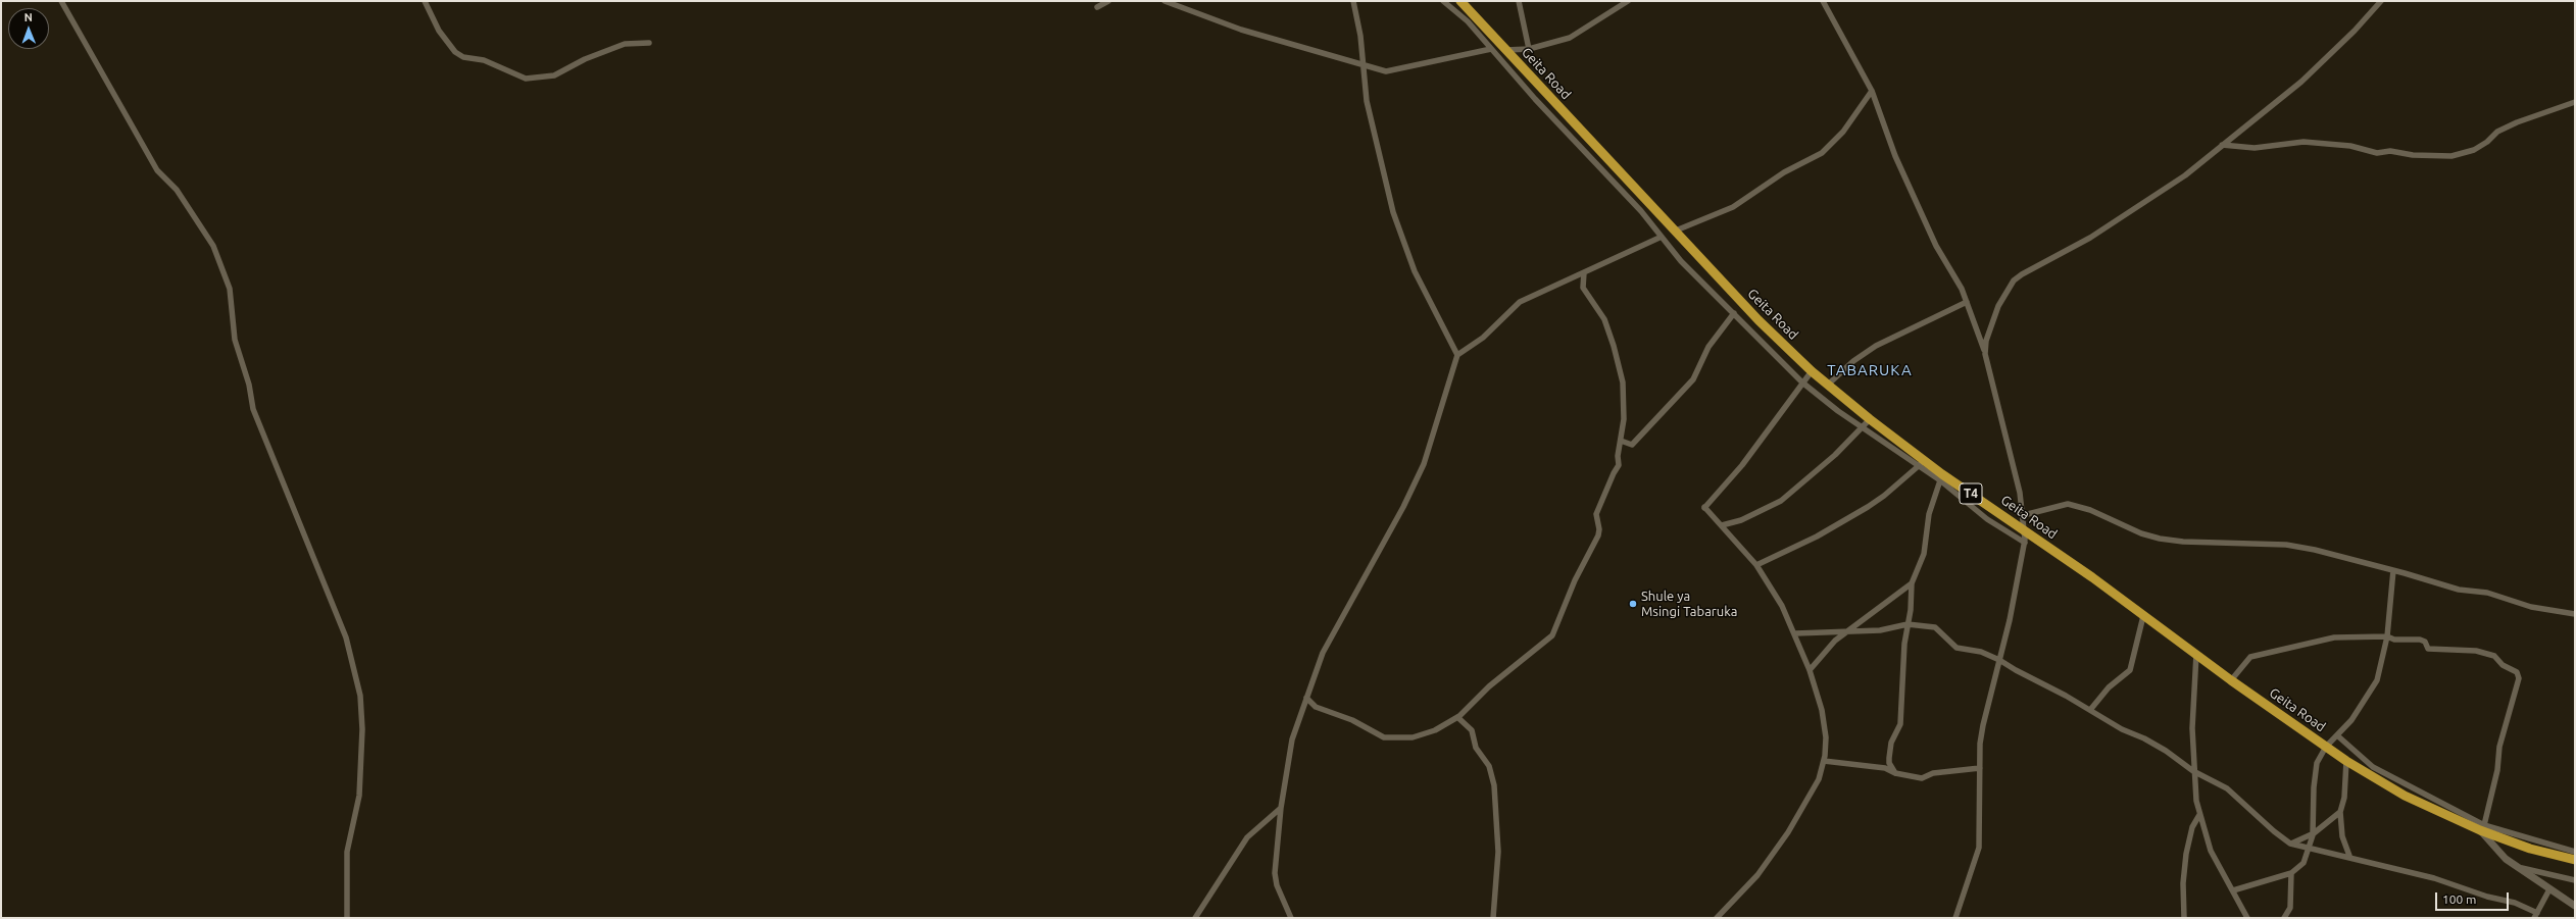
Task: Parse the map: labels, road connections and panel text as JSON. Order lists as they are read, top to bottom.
{
  "streets": {
    "highway": ["Geita Road", "T4"]
  },
  "districts": ["TABARUKA"],
  "places": ["Shule ya Msingi Tabaruka"],
  "scale_bar": "100 m",
  "north": "top"
}
